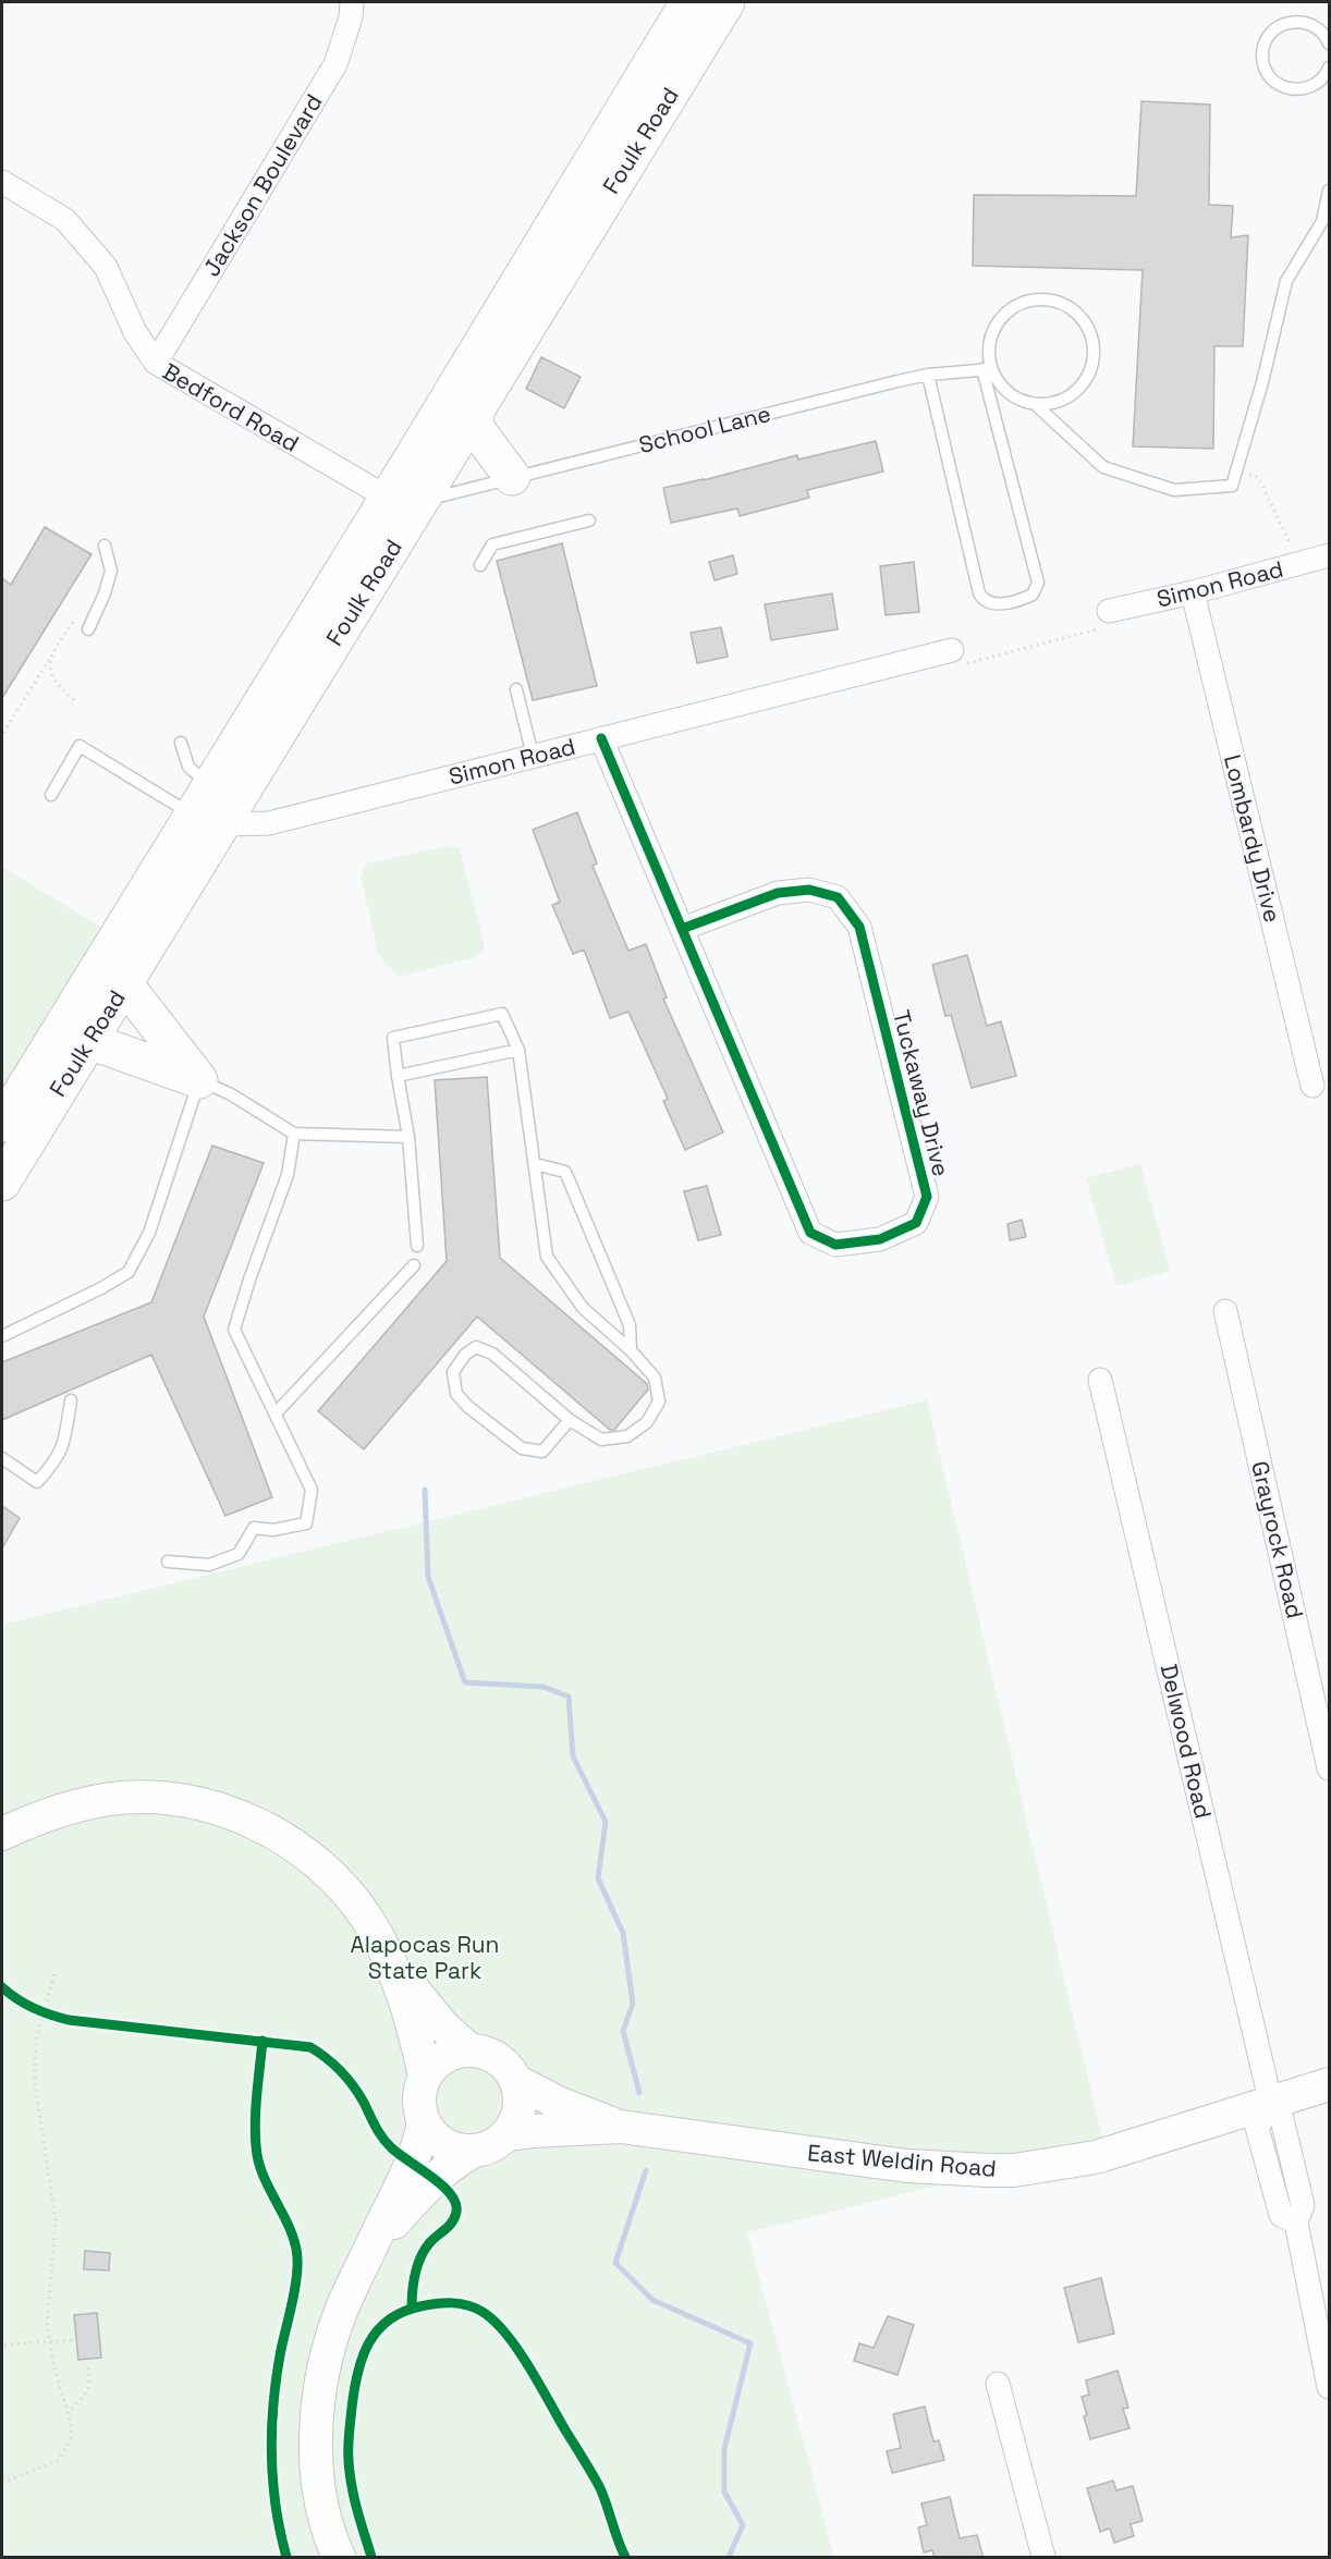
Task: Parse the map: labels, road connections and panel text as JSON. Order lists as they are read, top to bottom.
{
  "streets": {
    "main road": ["Foulk Road"],
    "street": [
      "Jackson Boulevard",
      "Bedford Road",
      "Simon Road",
      "Lombardy Drive",
      "Tuckaway Drive",
      "Grayrock Road",
      "Delwood Road",
      "East Weldin Road"
    ],
    "lane": ["School Lane"]
  },
  "crossings": [
    ["Foulk Road", "Bedford Road"],
    ["Foulk Road", "School Lane"],
    ["Foulk Road", "Simon Road"],
    ["Jackson Boulevard", "Bedford Road"],
    ["Bedford Road", "School Lane"],
    ["Simon Road", "Lombardy Drive"],
    ["Simon Road", "Tuckaway Drive"],
    ["Delwood Road", "East Weldin Road"]
  ],
  "parks": ["Alapocas Run State Park"]
}
